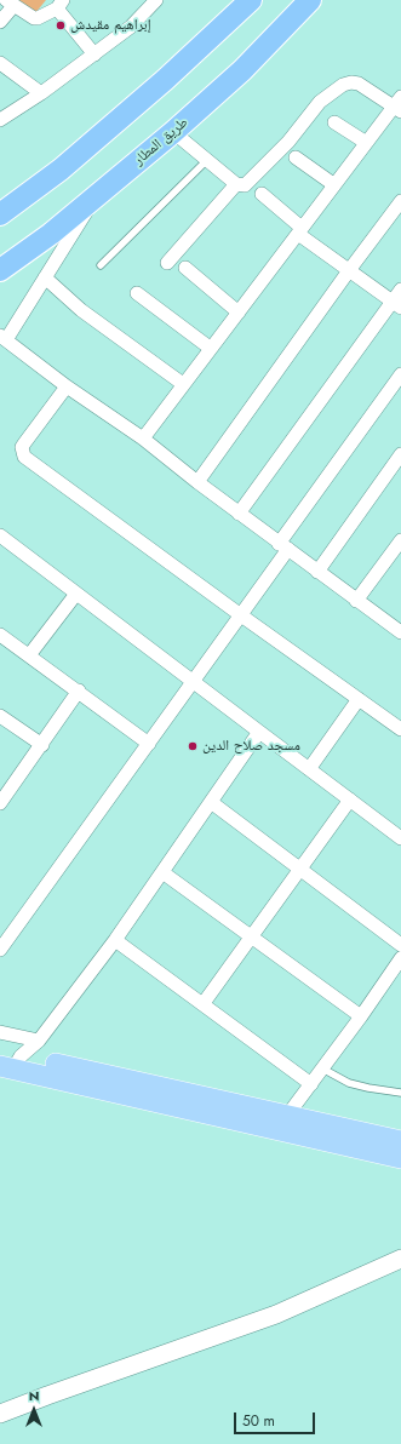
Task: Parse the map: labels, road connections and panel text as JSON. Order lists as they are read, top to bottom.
{
  "streets": {
    "highway": ["طريق المطار"]
  },
  "places": ["إبراهيم مقيدش", "مسجد صلاح الدين"],
  "scale_bar": "50 m",
  "north": "top"
}
